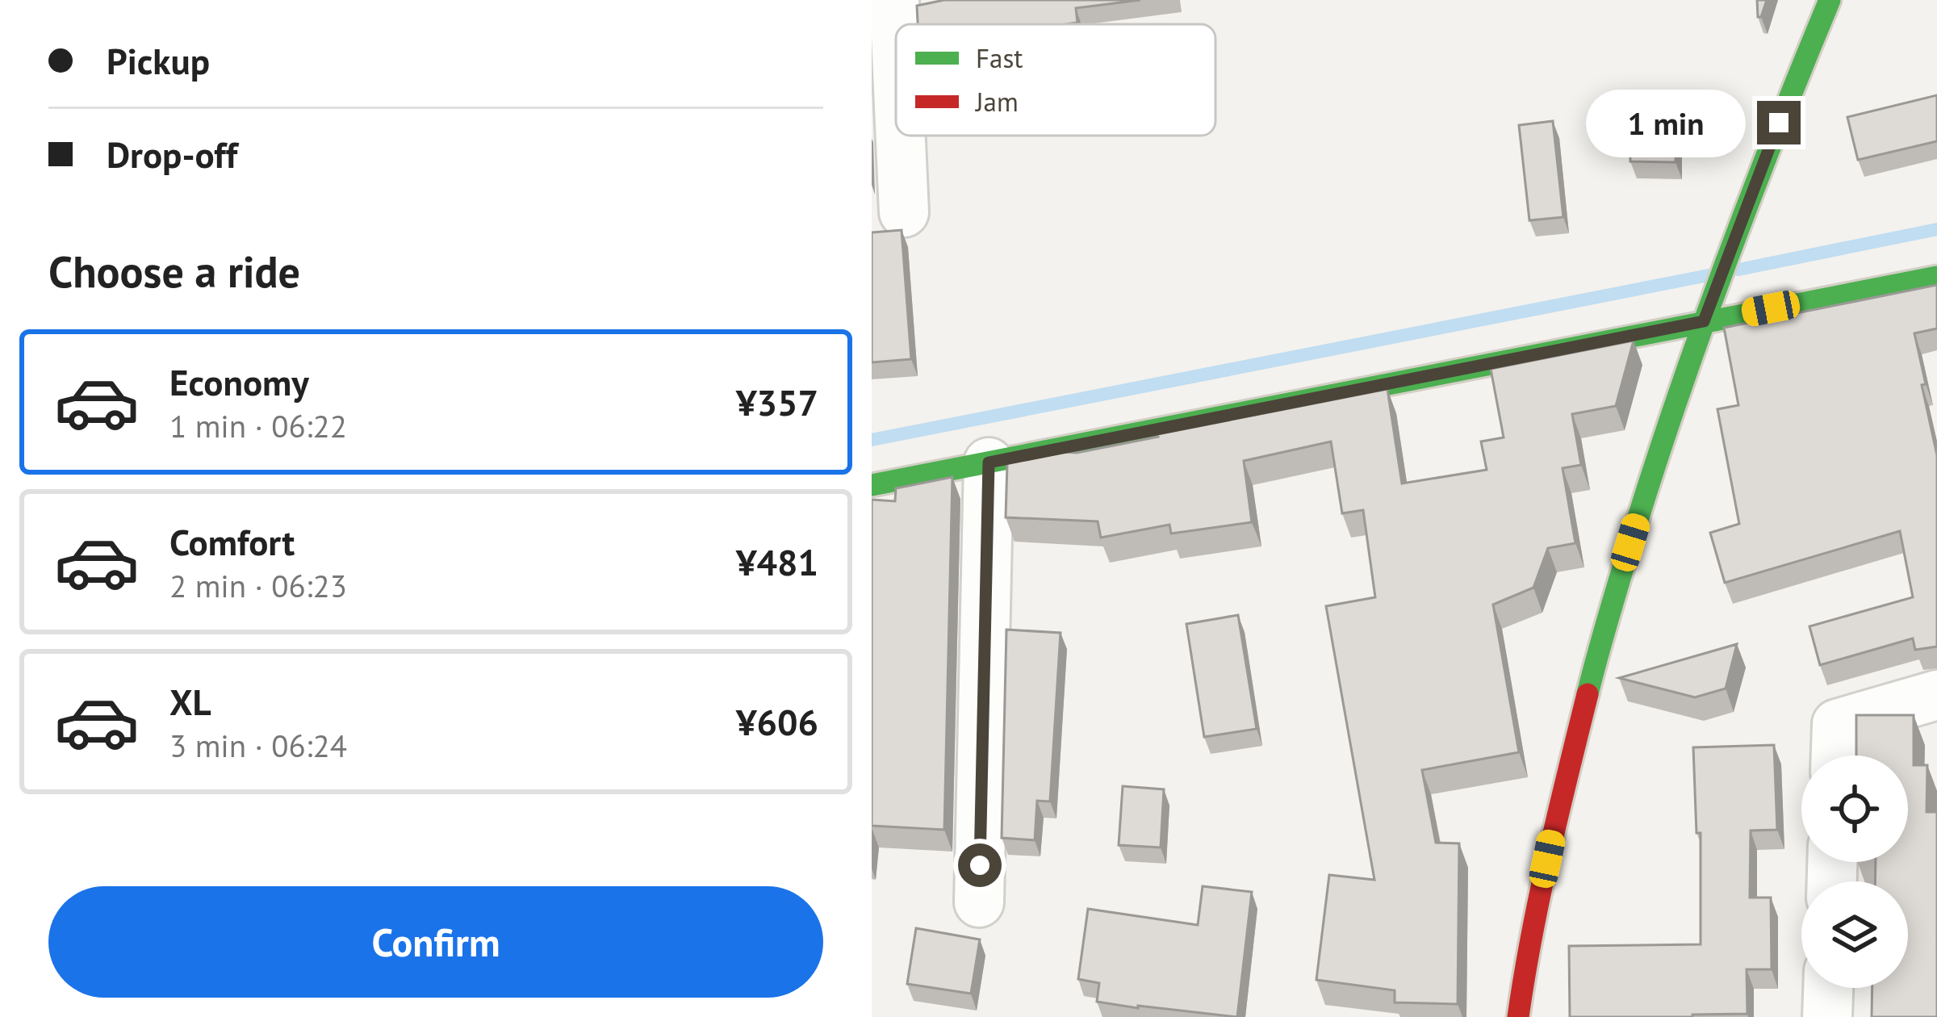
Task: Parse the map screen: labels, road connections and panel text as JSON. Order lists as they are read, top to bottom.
{
  "legend": ["Fast", "Jam"],
  "page": {
    "banner": ["Pickup", "Drop-off"],
    "bubble": "1 min",
    "heading": "Choose a ride",
    "list": [
      {
        "name": "Economy",
        "note": "1 min · 06:22",
        "value": "¥357"
      },
      {
        "name": "Comfort",
        "note": "2 min · 06:23",
        "value": "¥481"
      },
      {
        "name": "XL",
        "note": "3 min · 06:24",
        "value": "¥606"
      }
    ],
    "buttons": "Confirm"
  }
}
